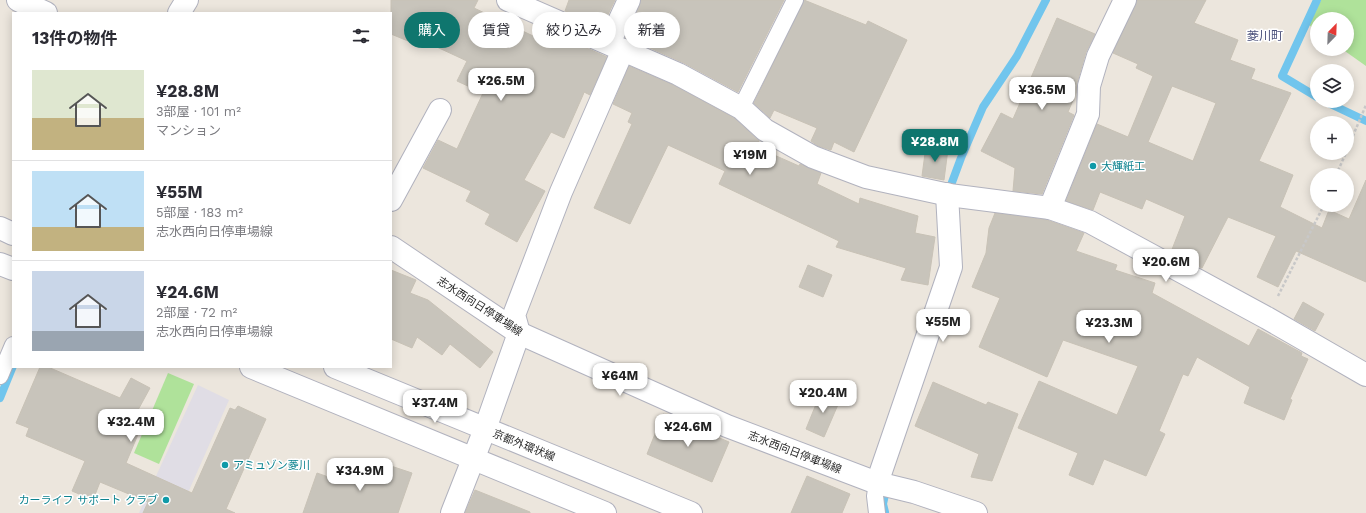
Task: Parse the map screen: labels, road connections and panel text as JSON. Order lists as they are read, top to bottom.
{
  "streets": {
    "street": ["志水西向日停車場線", "京都外環状線"]
  },
  "districts": ["菱川町"],
  "places": ["大輝紙工", "アミュゾン菱川", "カーライフ サポート クラブ"],
  "north": "top right",
  "page": {
    "map_buttons": ["+", "−"],
    "chip": [
      "購入",
      "賃貸",
      "絞り込み",
      "新着"
    ],
    "heading": "13件の物件",
    "list": [
      {
        "name": "¥28.8M",
        "note": "3部屋 · 101 m² · マンション"
      },
      {
        "name": "¥55M",
        "note": "5部屋 · 183 m² · 志水西向日停車場線"
      },
      {
        "name": "¥24.6M",
        "note": "2部屋 · 72 m² · 志水西向日停車場線"
      }
    ],
    "price": [
      "¥26.5M",
      "¥36.5M",
      "¥28.8M",
      "¥19M",
      "¥20.6M",
      "¥55M",
      "¥23.3M",
      "¥64M",
      "¥20.4M",
      "¥37.4M",
      "¥32.4M",
      "¥24.6M",
      "¥34.9M"
    ]
  }
}
